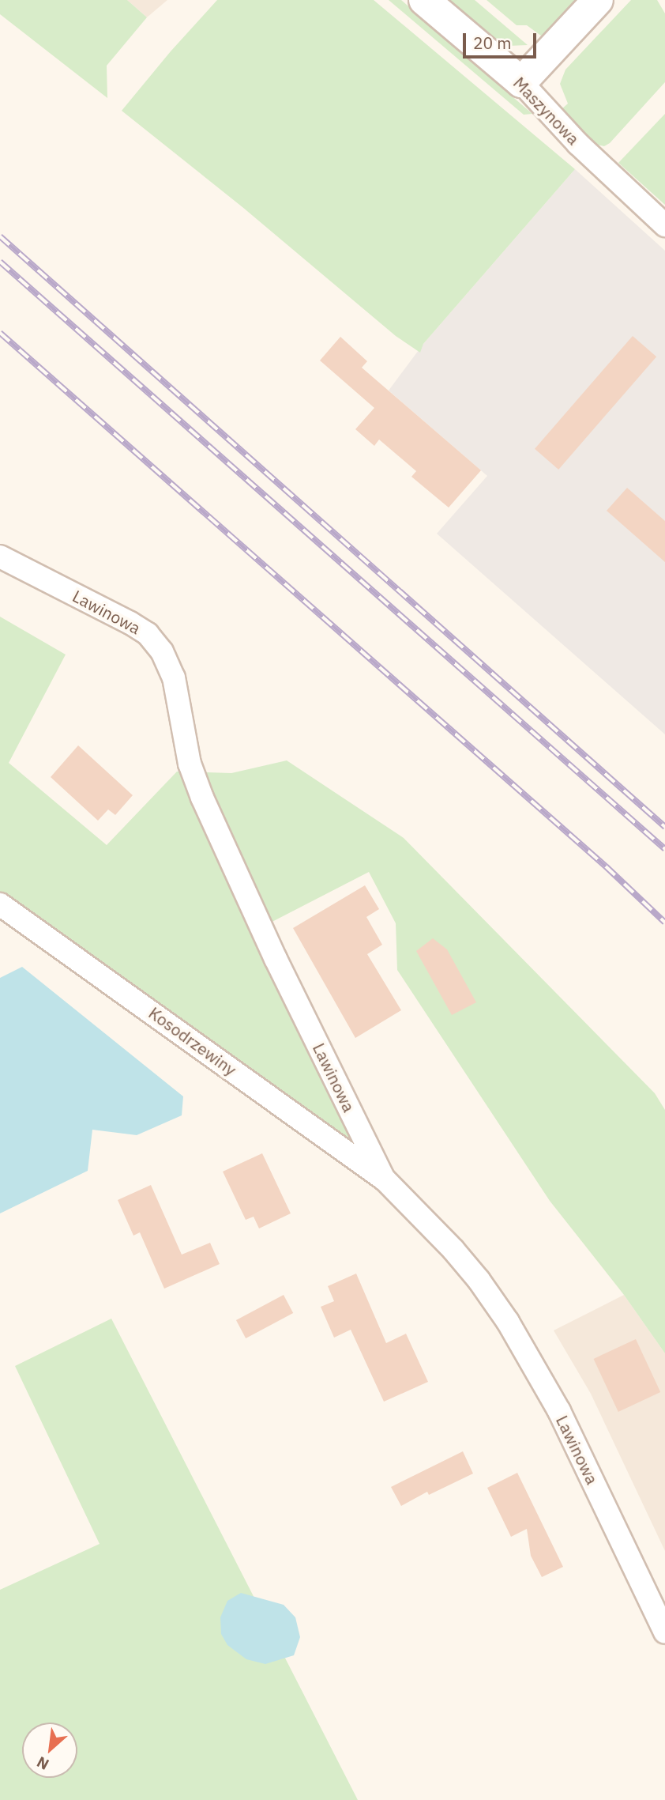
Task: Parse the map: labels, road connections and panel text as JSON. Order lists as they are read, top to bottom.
{
  "streets": {
    "street": ["Maszynowa", "Lawinowa", "Kosodrzewiny"]
  },
  "crossings": [
    ["Lawinowa", "Kosodrzewiny"]
  ],
  "scale_bar": "20 m",
  "north": "bottom left"
}
